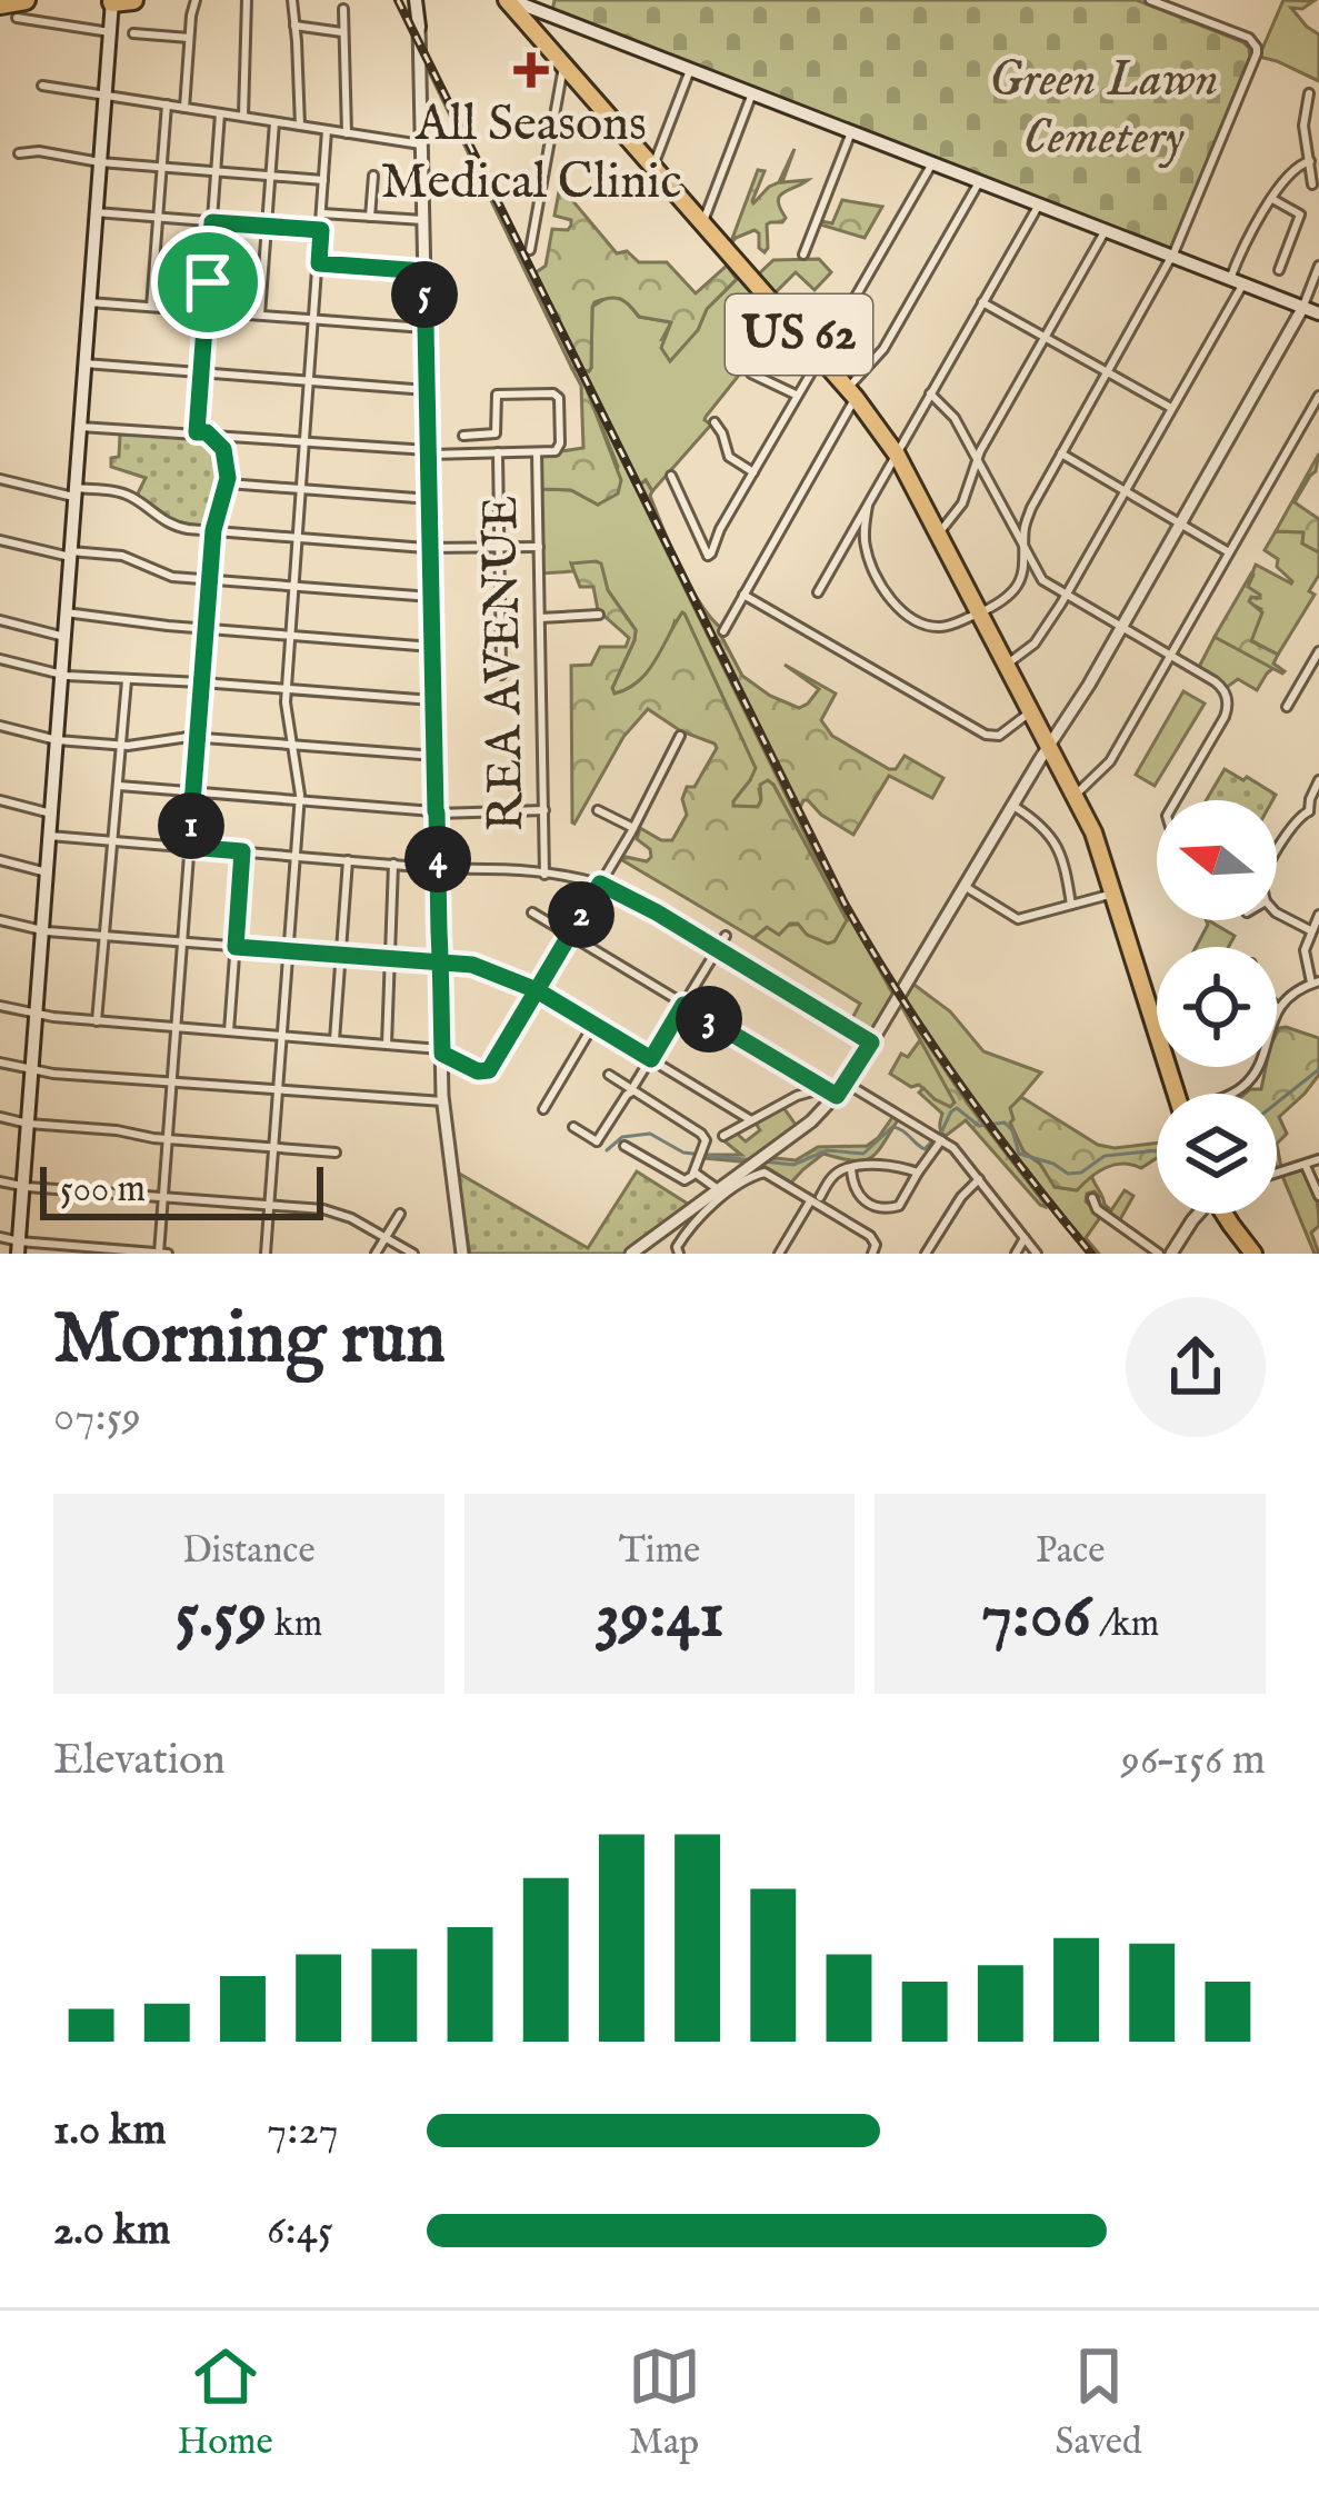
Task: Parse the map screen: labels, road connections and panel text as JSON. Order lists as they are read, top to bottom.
{
  "streets": {
    "main road": ["US 62"],
    "street": ["REA AVENUE"]
  },
  "parks": ["Green Lawn Cemetery"],
  "places": {
    "health": ["All Seasons Medical Clinic"]
  },
  "scale_bar": "500 m",
  "north": "left",
  "page": {
    "pins": [
      "5",
      "1",
      "4",
      "2",
      "3"
    ],
    "scale": "500 m",
    "heading": ["Morning run", "07:59"],
    "stats": [
      ["Distance", "5.59 km"],
      ["Time", "39:41"],
      ["Pace", "7:06 /km"]
    ],
    "chart": ["Elevation", "96–156 m"],
    "list": [
      {
        "name": "1.0 km",
        "note": "7:27"
      },
      {
        "name": "2.0 km",
        "note": "6:45"
      }
    ],
    "tabs": ["Home", "Map", "Saved"]
  }
}
